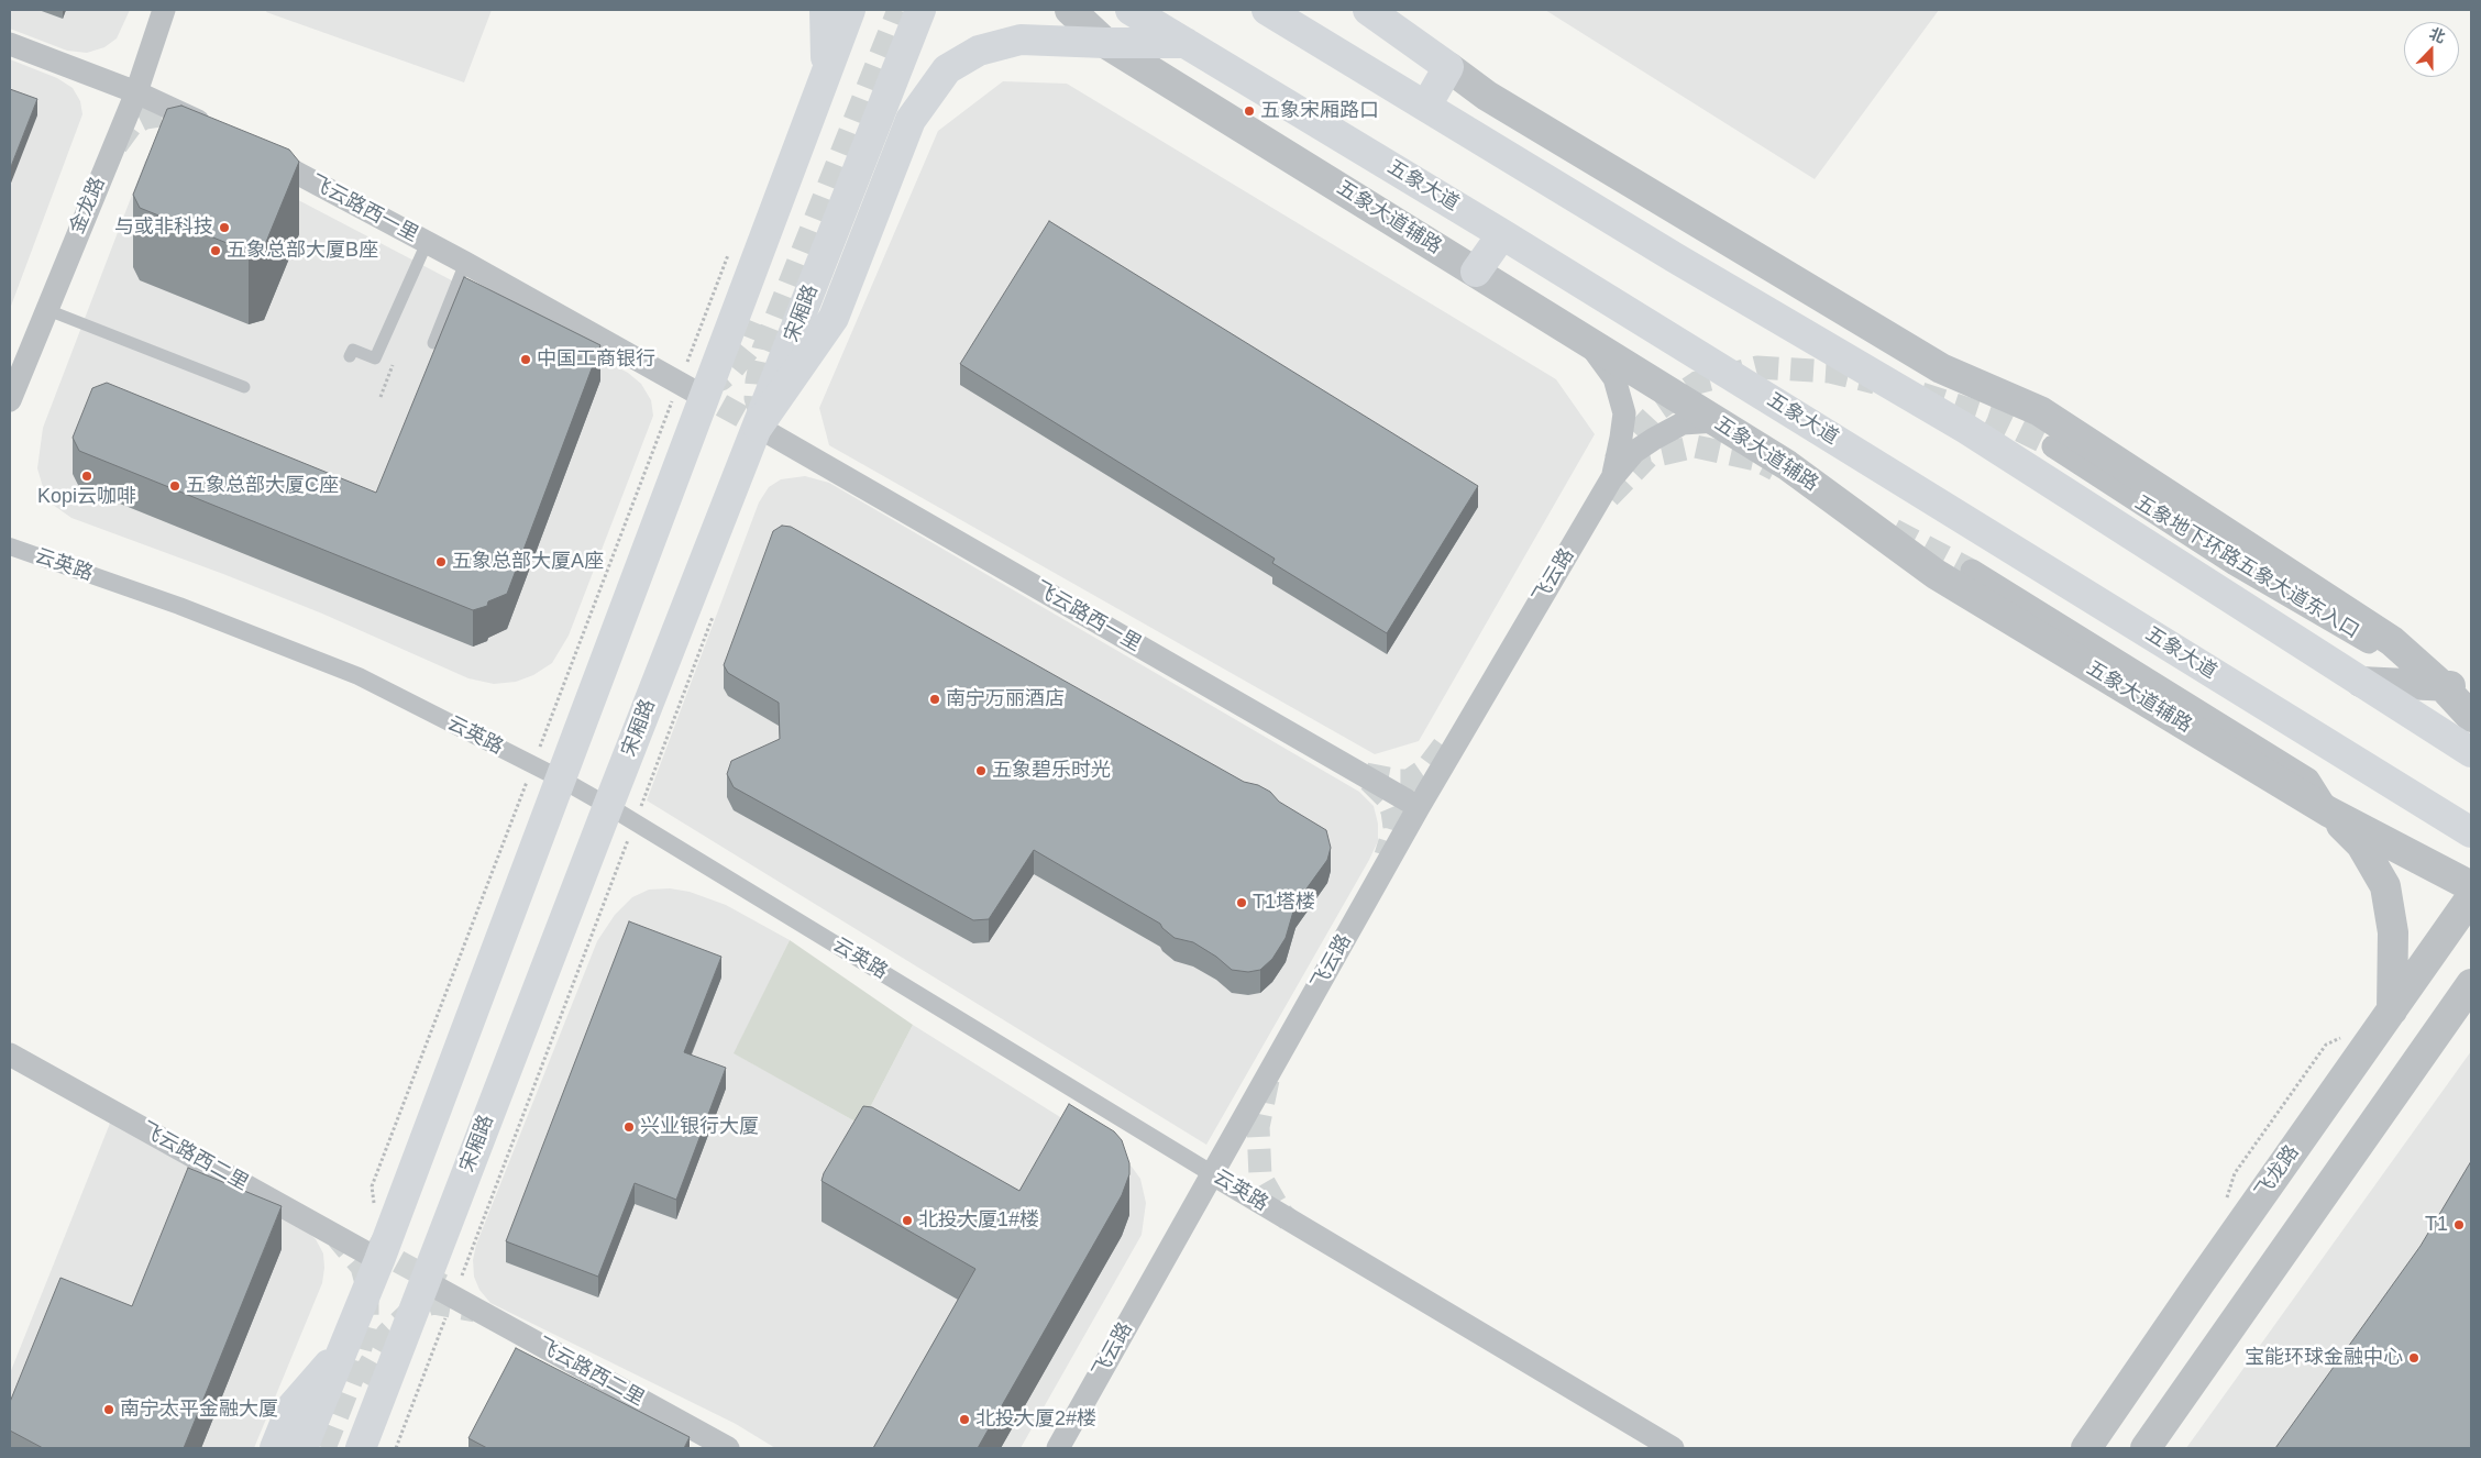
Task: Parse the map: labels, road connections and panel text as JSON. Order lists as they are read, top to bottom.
{
  "streets": {
    "main road": ["五象大道", "宋厢路"],
    "street": [
      "金龙路",
      "飞云路西一里",
      "五象大道辅路",
      "云英路",
      "五象地下环路五象大道东入口",
      "飞云路",
      "飞云路西二里",
      "飞龙路"
    ]
  },
  "crossings": [
    ["飞云路西一里", "宋厢路"],
    ["飞云路西一里", "飞云路"],
    ["五象大道辅路", "飞云路"],
    ["宋厢路", "云英路"],
    ["宋厢路", "飞云路西二里"],
    ["云英路", "飞云路"]
  ],
  "places": [
    "五象宋厢路口",
    "与或非科技",
    "五象总部大厦B座",
    "中国工商银行",
    "Kopi云咖啡",
    "五象总部大厦C座",
    "五象总部大厦A座",
    "南宁万丽酒店",
    "五象碧乐时光",
    "T1塔楼",
    "兴业银行大厦",
    "北投大厦1#楼",
    "T1",
    "宝能环球金融中心",
    "南宁太平金融大厦",
    "北投大厦2#楼"
  ],
  "north": "top"
}
